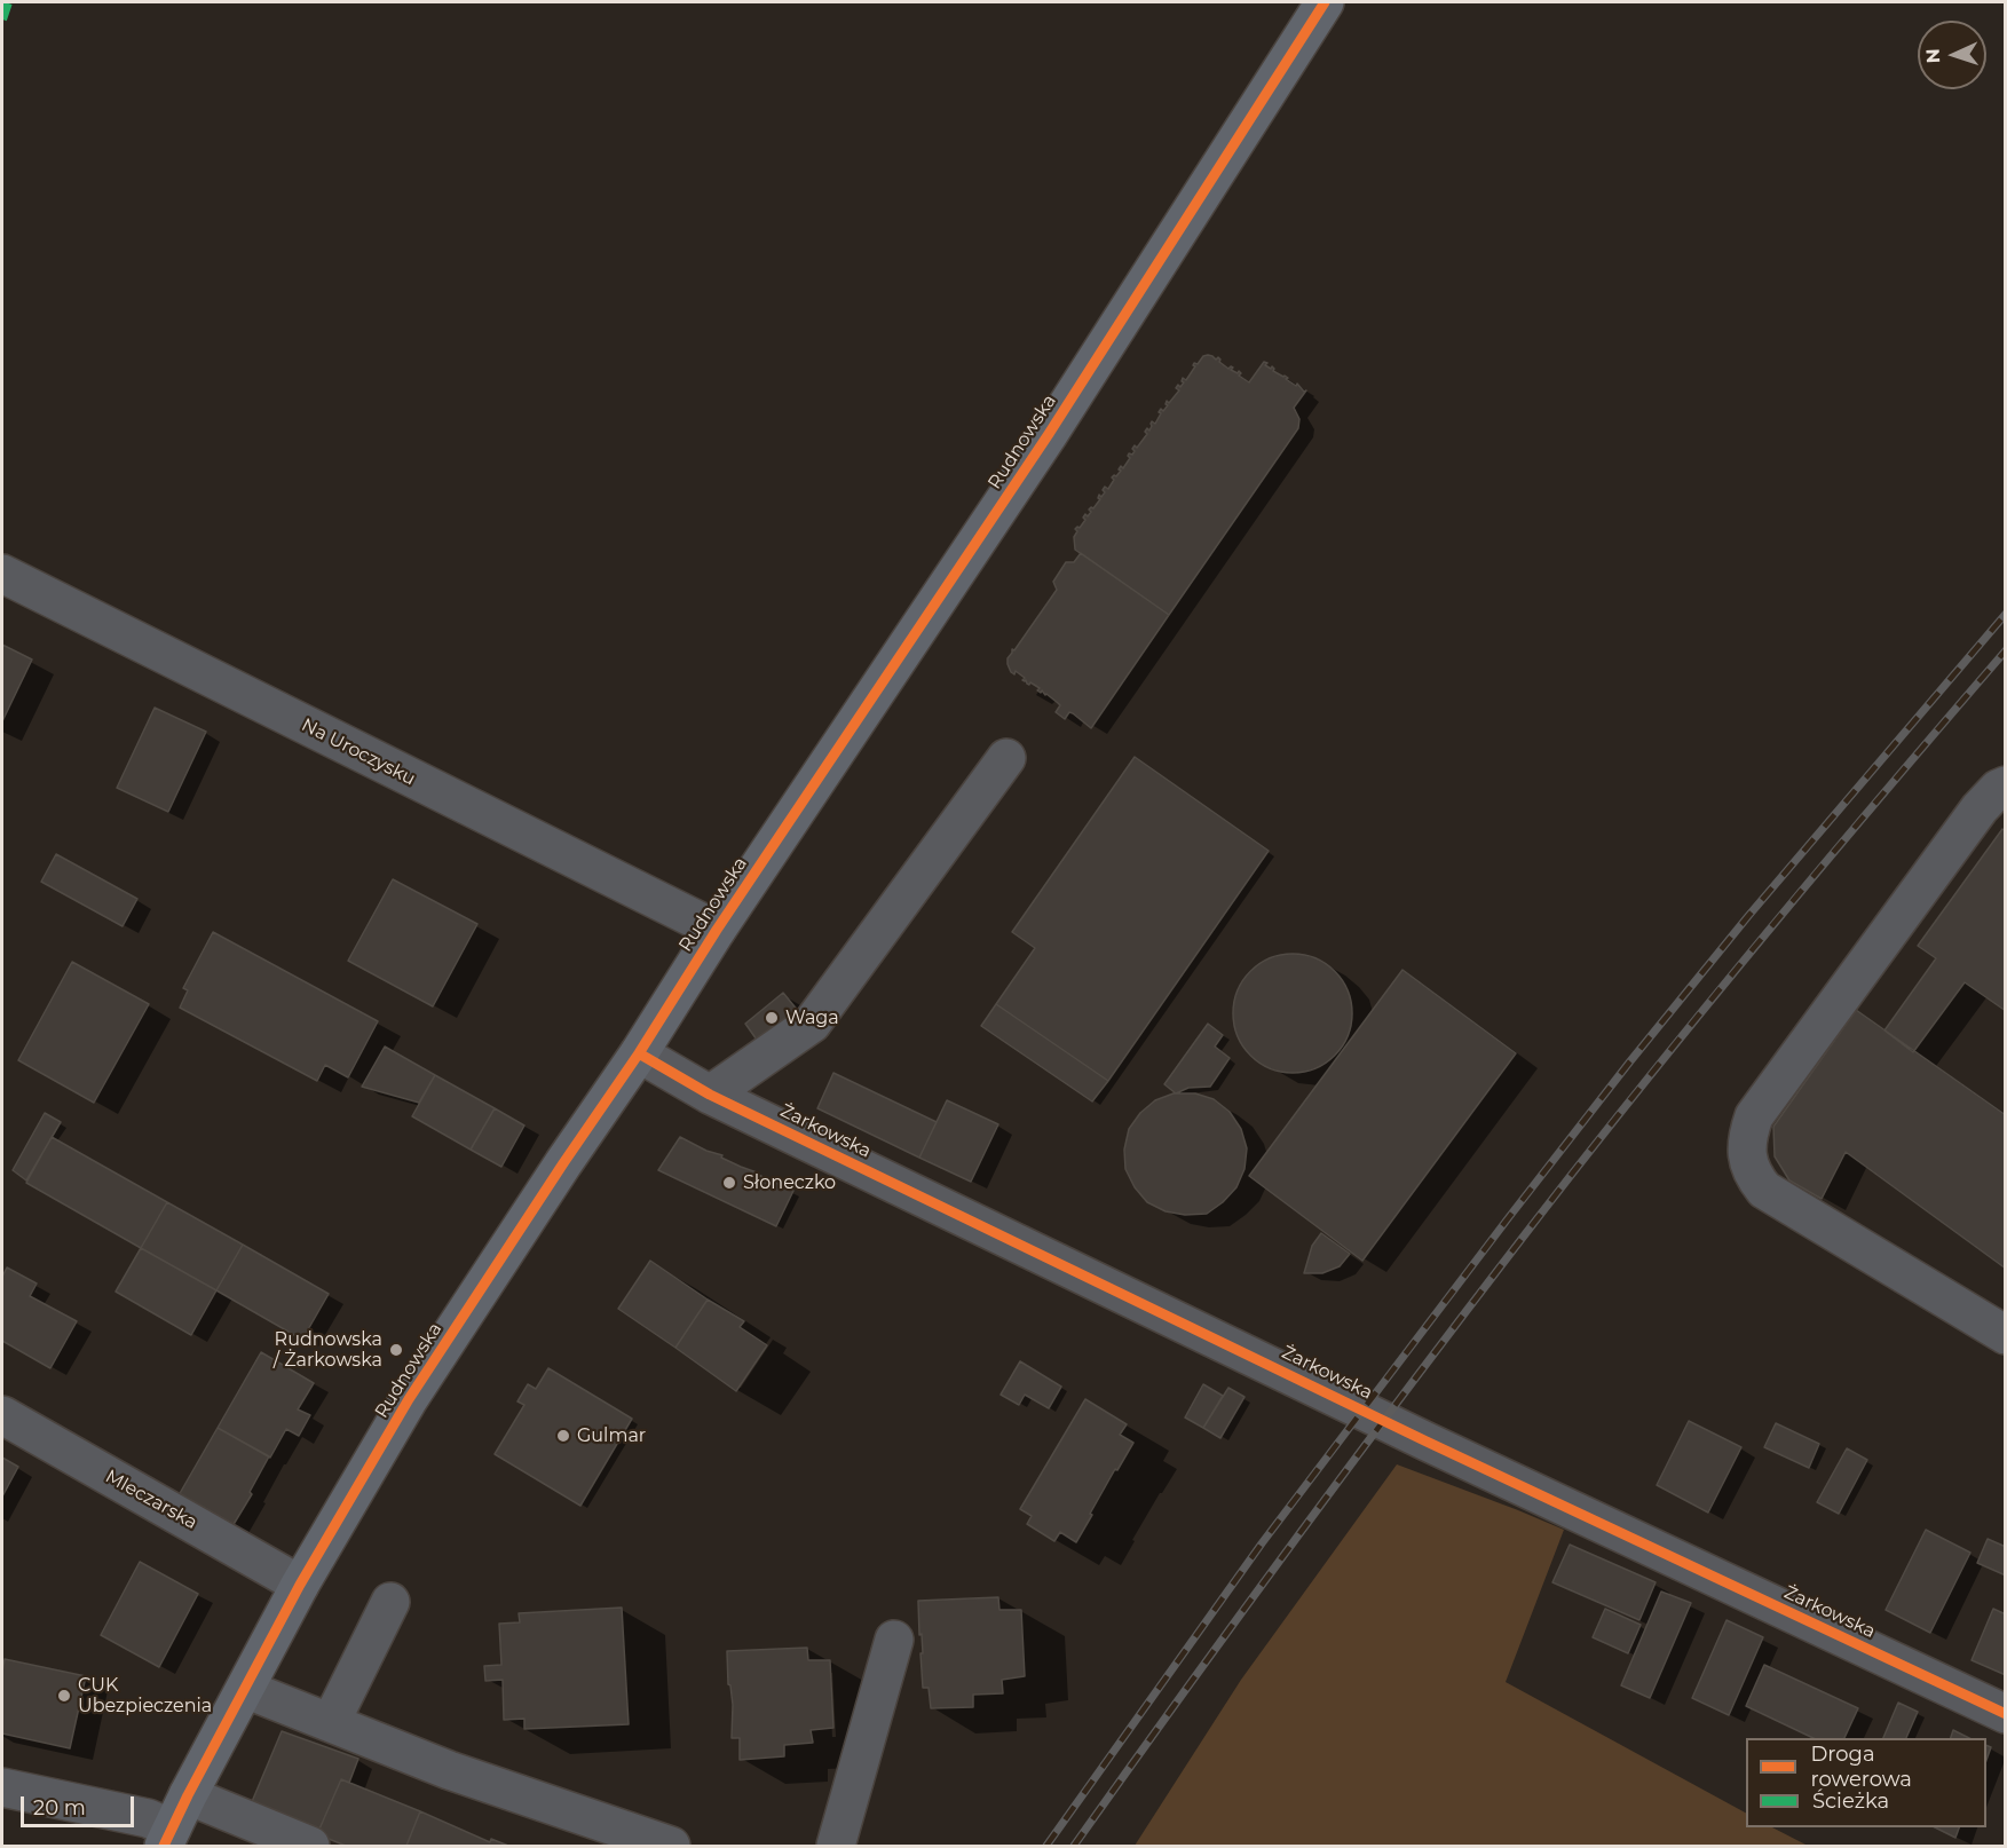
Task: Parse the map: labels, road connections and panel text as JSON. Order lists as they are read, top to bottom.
{
  "streets": {
    "main road": ["Rudnowska"],
    "street": ["Na Uroczysku", "Żarkowska", "Mleczarska"]
  },
  "crossings": [
    ["Rudnowska", "Na Uroczysku"],
    ["Rudnowska", "Żarkowska"],
    ["Rudnowska", "Mleczarska"]
  ],
  "places": [
    "Waga",
    "Słoneczko",
    "Rudnowska / Żarkowska",
    "Gulmar",
    "CUK Ubezpieczenia"
  ],
  "legend": ["Droga rowerowa", "Ścieżka"],
  "scale_bar": "20 m",
  "north": "left"
}
